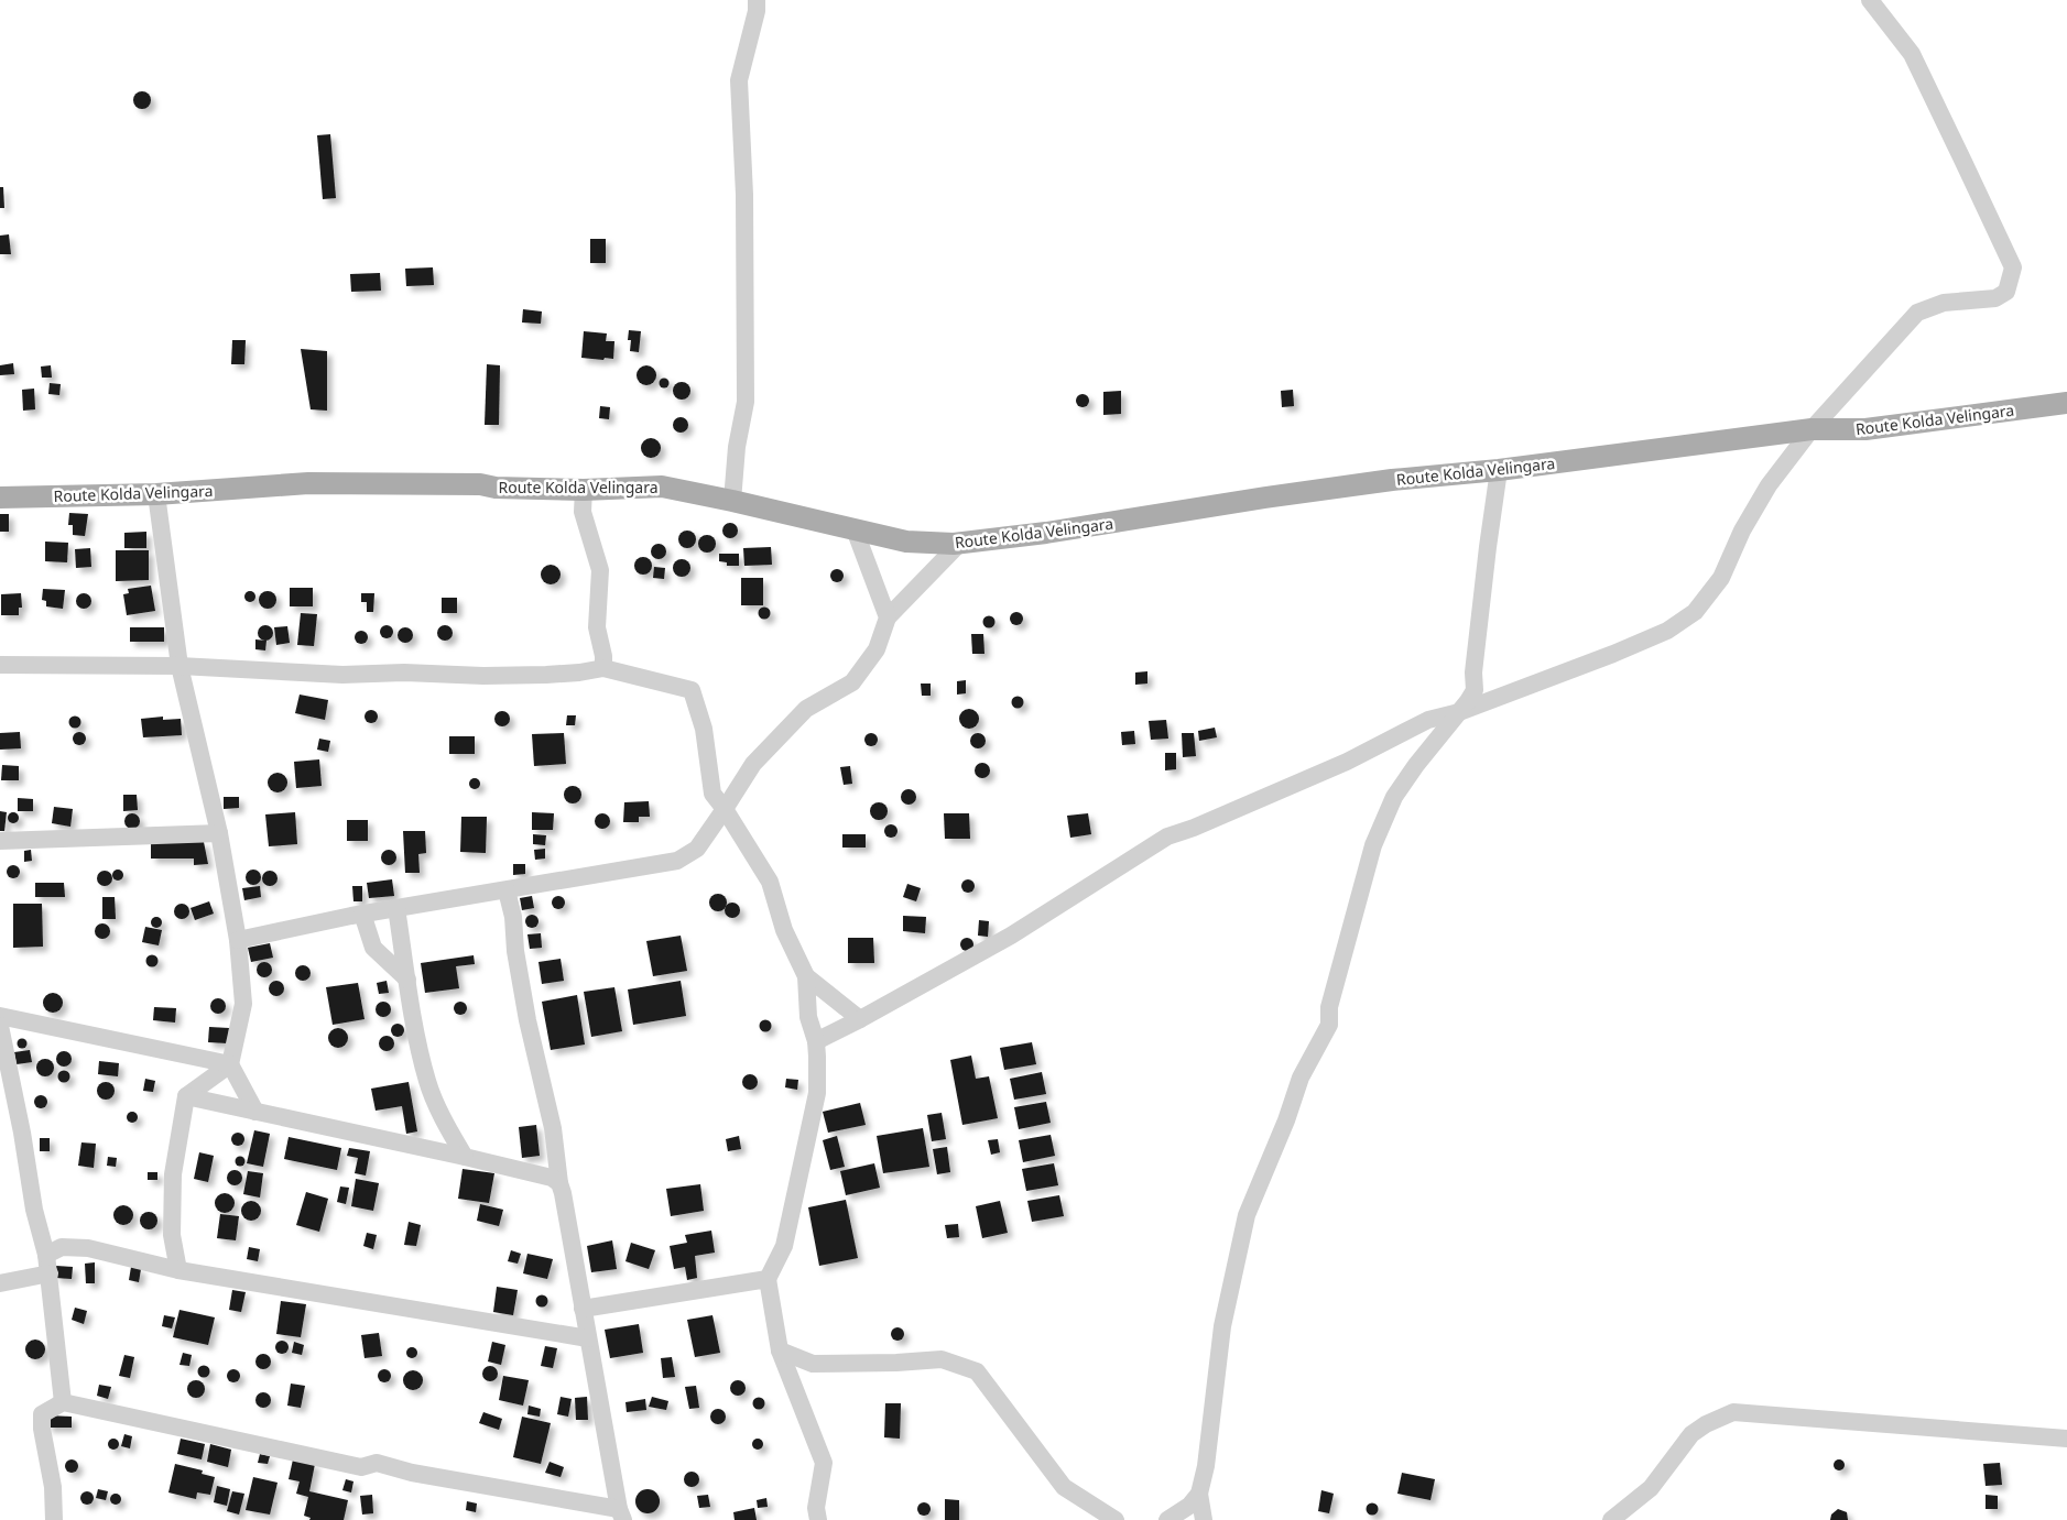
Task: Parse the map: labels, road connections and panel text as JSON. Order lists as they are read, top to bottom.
{
  "streets": {
    "main road": ["Route Kolda Velingara"]
  }
}
